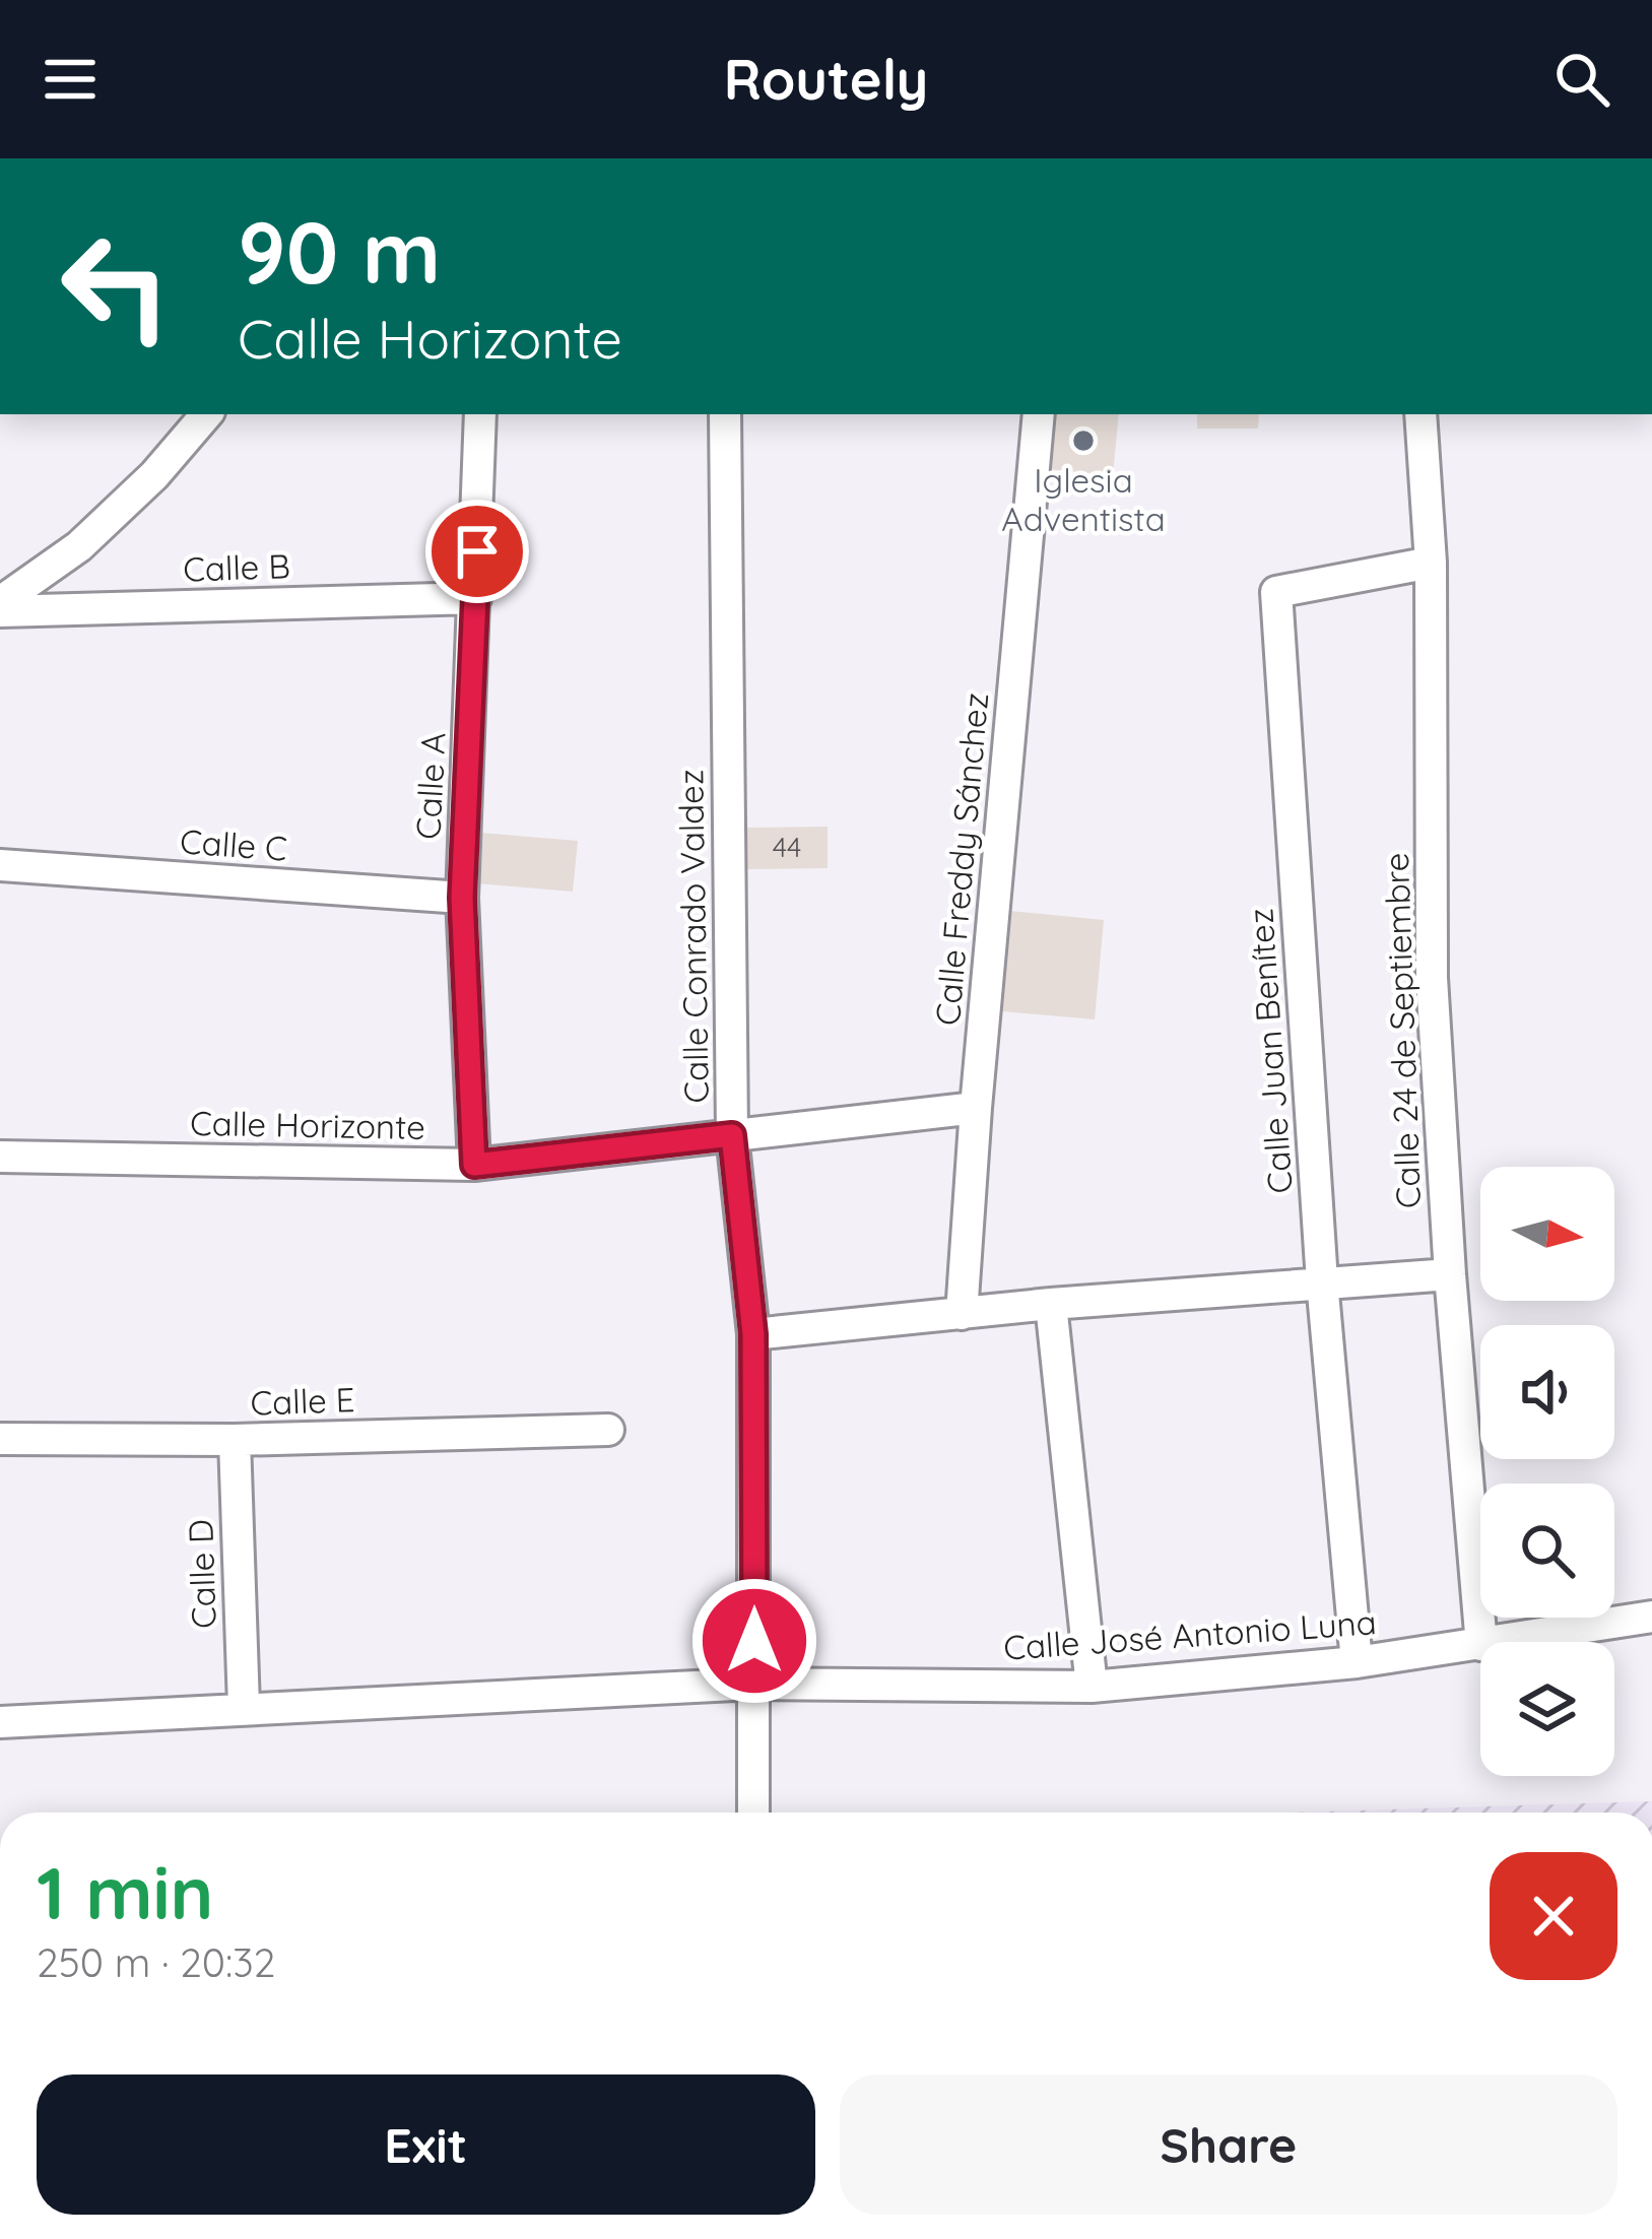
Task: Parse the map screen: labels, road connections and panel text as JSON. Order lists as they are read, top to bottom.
{
  "streets": {
    "street": [
      "Calle B",
      "Calle A",
      "Calle C",
      "Calle Freddy Sánchez",
      "Calle Conrado Valdez",
      "Calle 24 de Septiembre",
      "Calle Juan Benítez",
      "Calle Horizonte",
      "Calle E",
      "Calle D",
      "Calle José Antonio Luna"
    ]
  },
  "crossings": [
    ["Calle B", "Calle A"],
    ["Calle A", "Calle C"],
    ["Calle A", "Calle Horizonte"],
    ["Calle Freddy Sánchez", "Calle Horizonte"],
    ["Calle Conrado Valdez", "Calle Horizonte"],
    ["Calle Conrado Valdez", "Calle José Antonio Luna"],
    ["Calle 24 de Septiembre", "Calle Juan Benítez"],
    ["Calle Juan Benítez", "Calle José Antonio Luna"],
    ["Calle E", "Calle D"],
    ["Calle D", "Calle José Antonio Luna"]
  ],
  "places": ["Iglesia Adventista"],
  "house_numbers": ["44"],
  "north": "right",
  "page": {
    "header": "Routely",
    "turn": ["90 m", "Calle Horizonte"],
    "heading": ["1 min", "250 m · 20:32"],
    "buttons": ["Exit", "Share"]
  }
}
